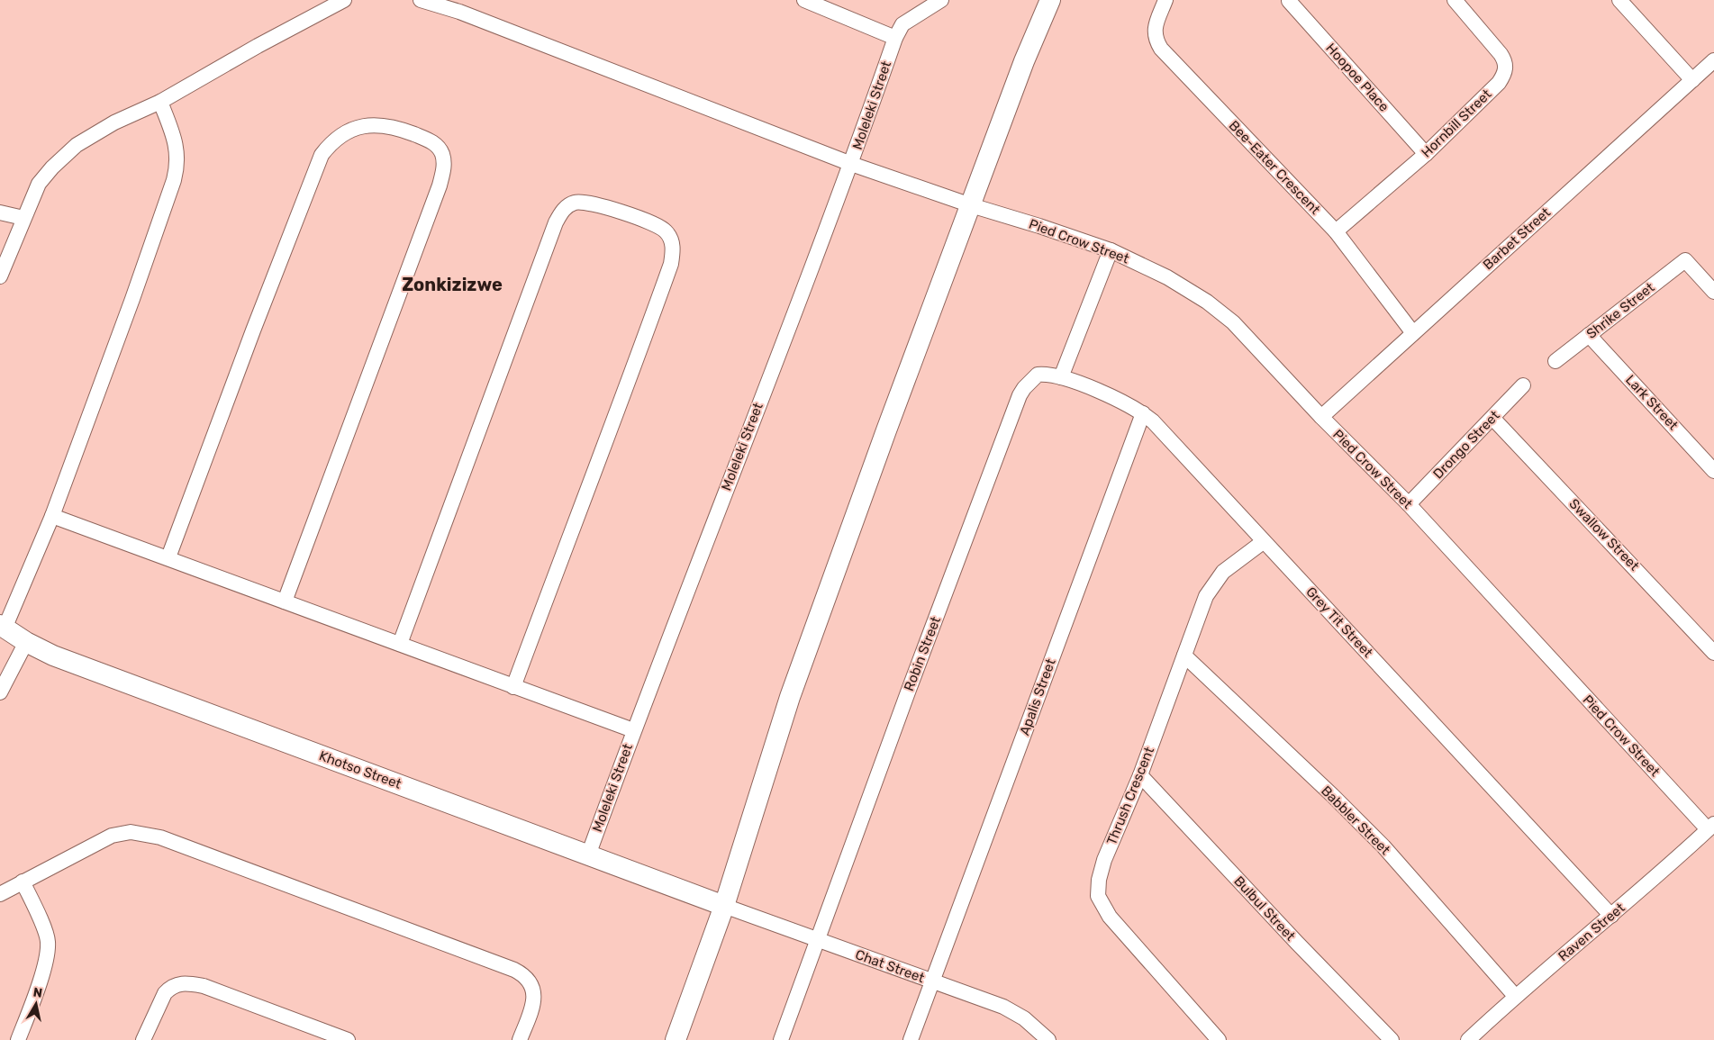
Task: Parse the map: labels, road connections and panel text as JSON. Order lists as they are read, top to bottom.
{
  "streets": {
    "street": [
      "Hoopoe Place",
      "Moleleki Street",
      "Hornbill Street",
      "Bee-Eater Crescent",
      "Barbet Street",
      "Pied Crow Street",
      "Shrike Street",
      "Lark Street",
      "Drongo Street",
      "Swallow Street",
      "Grey Tit Street",
      "Robin Street",
      "Apalis Street",
      "Khotso Street",
      "Thrush Crescent",
      "Babbler Street",
      "Bulbul Street",
      "Raven Street",
      "Chat Street"
    ]
  },
  "crossings": [
    ["Hoopoe Place", "Hornbill Street"],
    ["Moleleki Street", "Pied Crow Street"],
    ["Moleleki Street", "Khotso Street"],
    ["Hornbill Street", "Bee-Eater Crescent"],
    ["Bee-Eater Crescent", "Barbet Street"],
    ["Barbet Street", "Pied Crow Street"],
    ["Pied Crow Street", "Drongo Street"],
    ["Pied Crow Street", "Raven Street"],
    ["Shrike Street", "Lark Street"],
    ["Drongo Street", "Swallow Street"],
    ["Grey Tit Street", "Robin Street"],
    ["Grey Tit Street", "Apalis Street"],
    ["Grey Tit Street", "Thrush Crescent"],
    ["Grey Tit Street", "Raven Street"],
    ["Robin Street", "Chat Street"],
    ["Apalis Street", "Chat Street"],
    ["Khotso Street", "Chat Street"],
    ["Thrush Crescent", "Babbler Street"],
    ["Thrush Crescent", "Bulbul Street"],
    ["Babbler Street", "Raven Street"]
  ],
  "districts": ["Zonkizizwe"],
  "north": "top"
}
